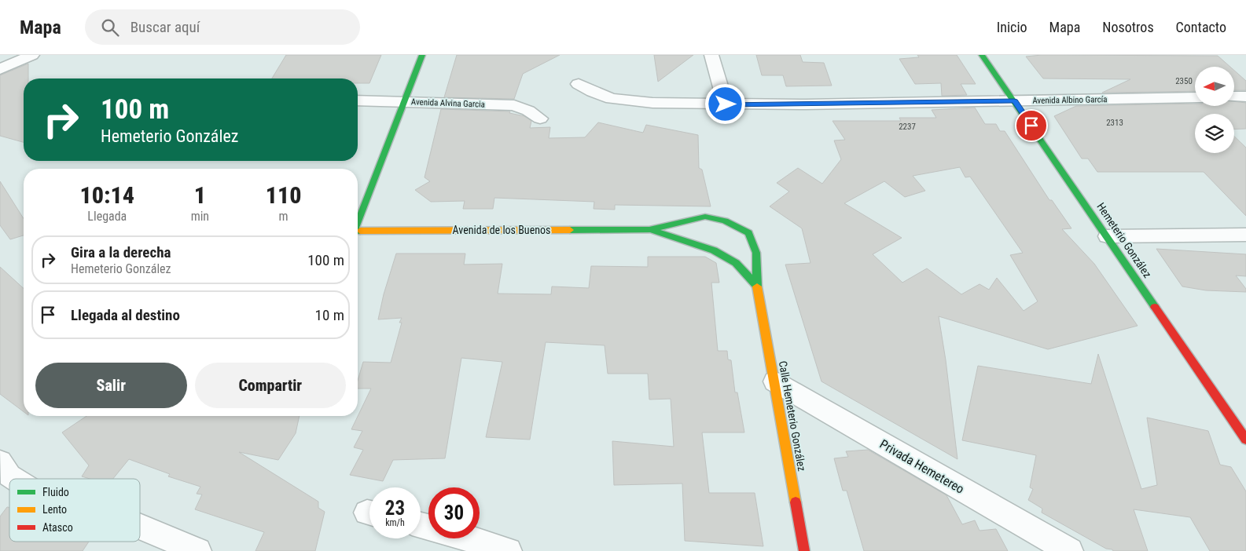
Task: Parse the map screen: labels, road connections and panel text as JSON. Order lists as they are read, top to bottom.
{
  "streets": {
    "street": [
      "Avenida Albino García",
      "Avenida Alvina Garcia",
      "Avenida de los Buenos",
      "Hemeterio González",
      "Calle Hemeterio González",
      "Privada Hemetereo"
    ]
  },
  "crossings": [
    ["Avenida Albino García", "Hemeterio González"],
    ["Avenida de los Buenos", "Calle Hemeterio González"],
    ["Calle Hemeterio González", "Privada Hemetereo"]
  ],
  "house_numbers": ["2350", "2313", "2237"],
  "legend": ["Fluido", "Lento", "Atasco"],
  "north": "left",
  "page": {
    "header": "Mapa",
    "search": "Buscar aquí",
    "nav": [
      "Inicio",
      "Mapa",
      "Nosotros",
      "Contacto"
    ],
    "turn": ["100 m", "Hemeterio González"],
    "eta": [
      "10:14",
      "Llegada",
      "1",
      "min",
      "110",
      "m"
    ],
    "list": [
      {
        "name": "Gira a la derecha",
        "note": "Hemeterio González",
        "value": "100 m"
      },
      {
        "name": "Llegada al destino",
        "value": "10 m"
      }
    ],
    "buttons": ["Salir", "Compartir"],
    "speed": "23 km/h",
    "limit": "30"
  }
}
